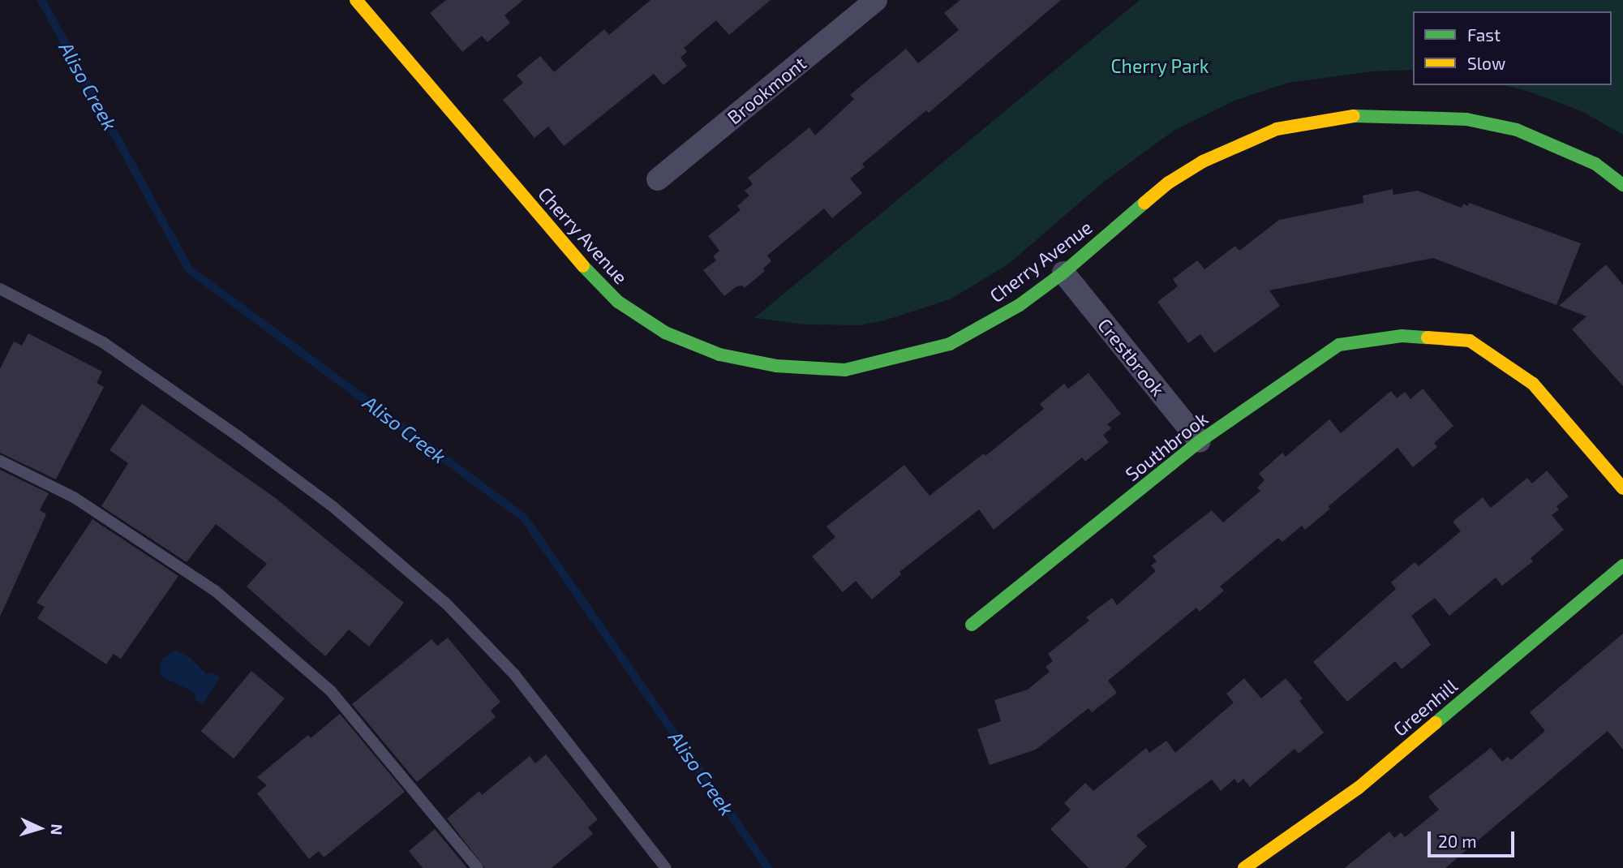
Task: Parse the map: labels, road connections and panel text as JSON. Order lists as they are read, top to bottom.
{
  "streets": {
    "street": [
      "Brookmont",
      "Cherry Avenue",
      "Crestbrook",
      "Southbrook",
      "Greenhill"
    ]
  },
  "crossings": [
    ["Cherry Avenue", "Crestbrook"],
    ["Crestbrook", "Southbrook"]
  ],
  "water": ["Aliso Creek"],
  "parks": ["Cherry Park"],
  "legend": ["Fast", "Slow"],
  "scale_bar": "20 m",
  "north": "right"
}
